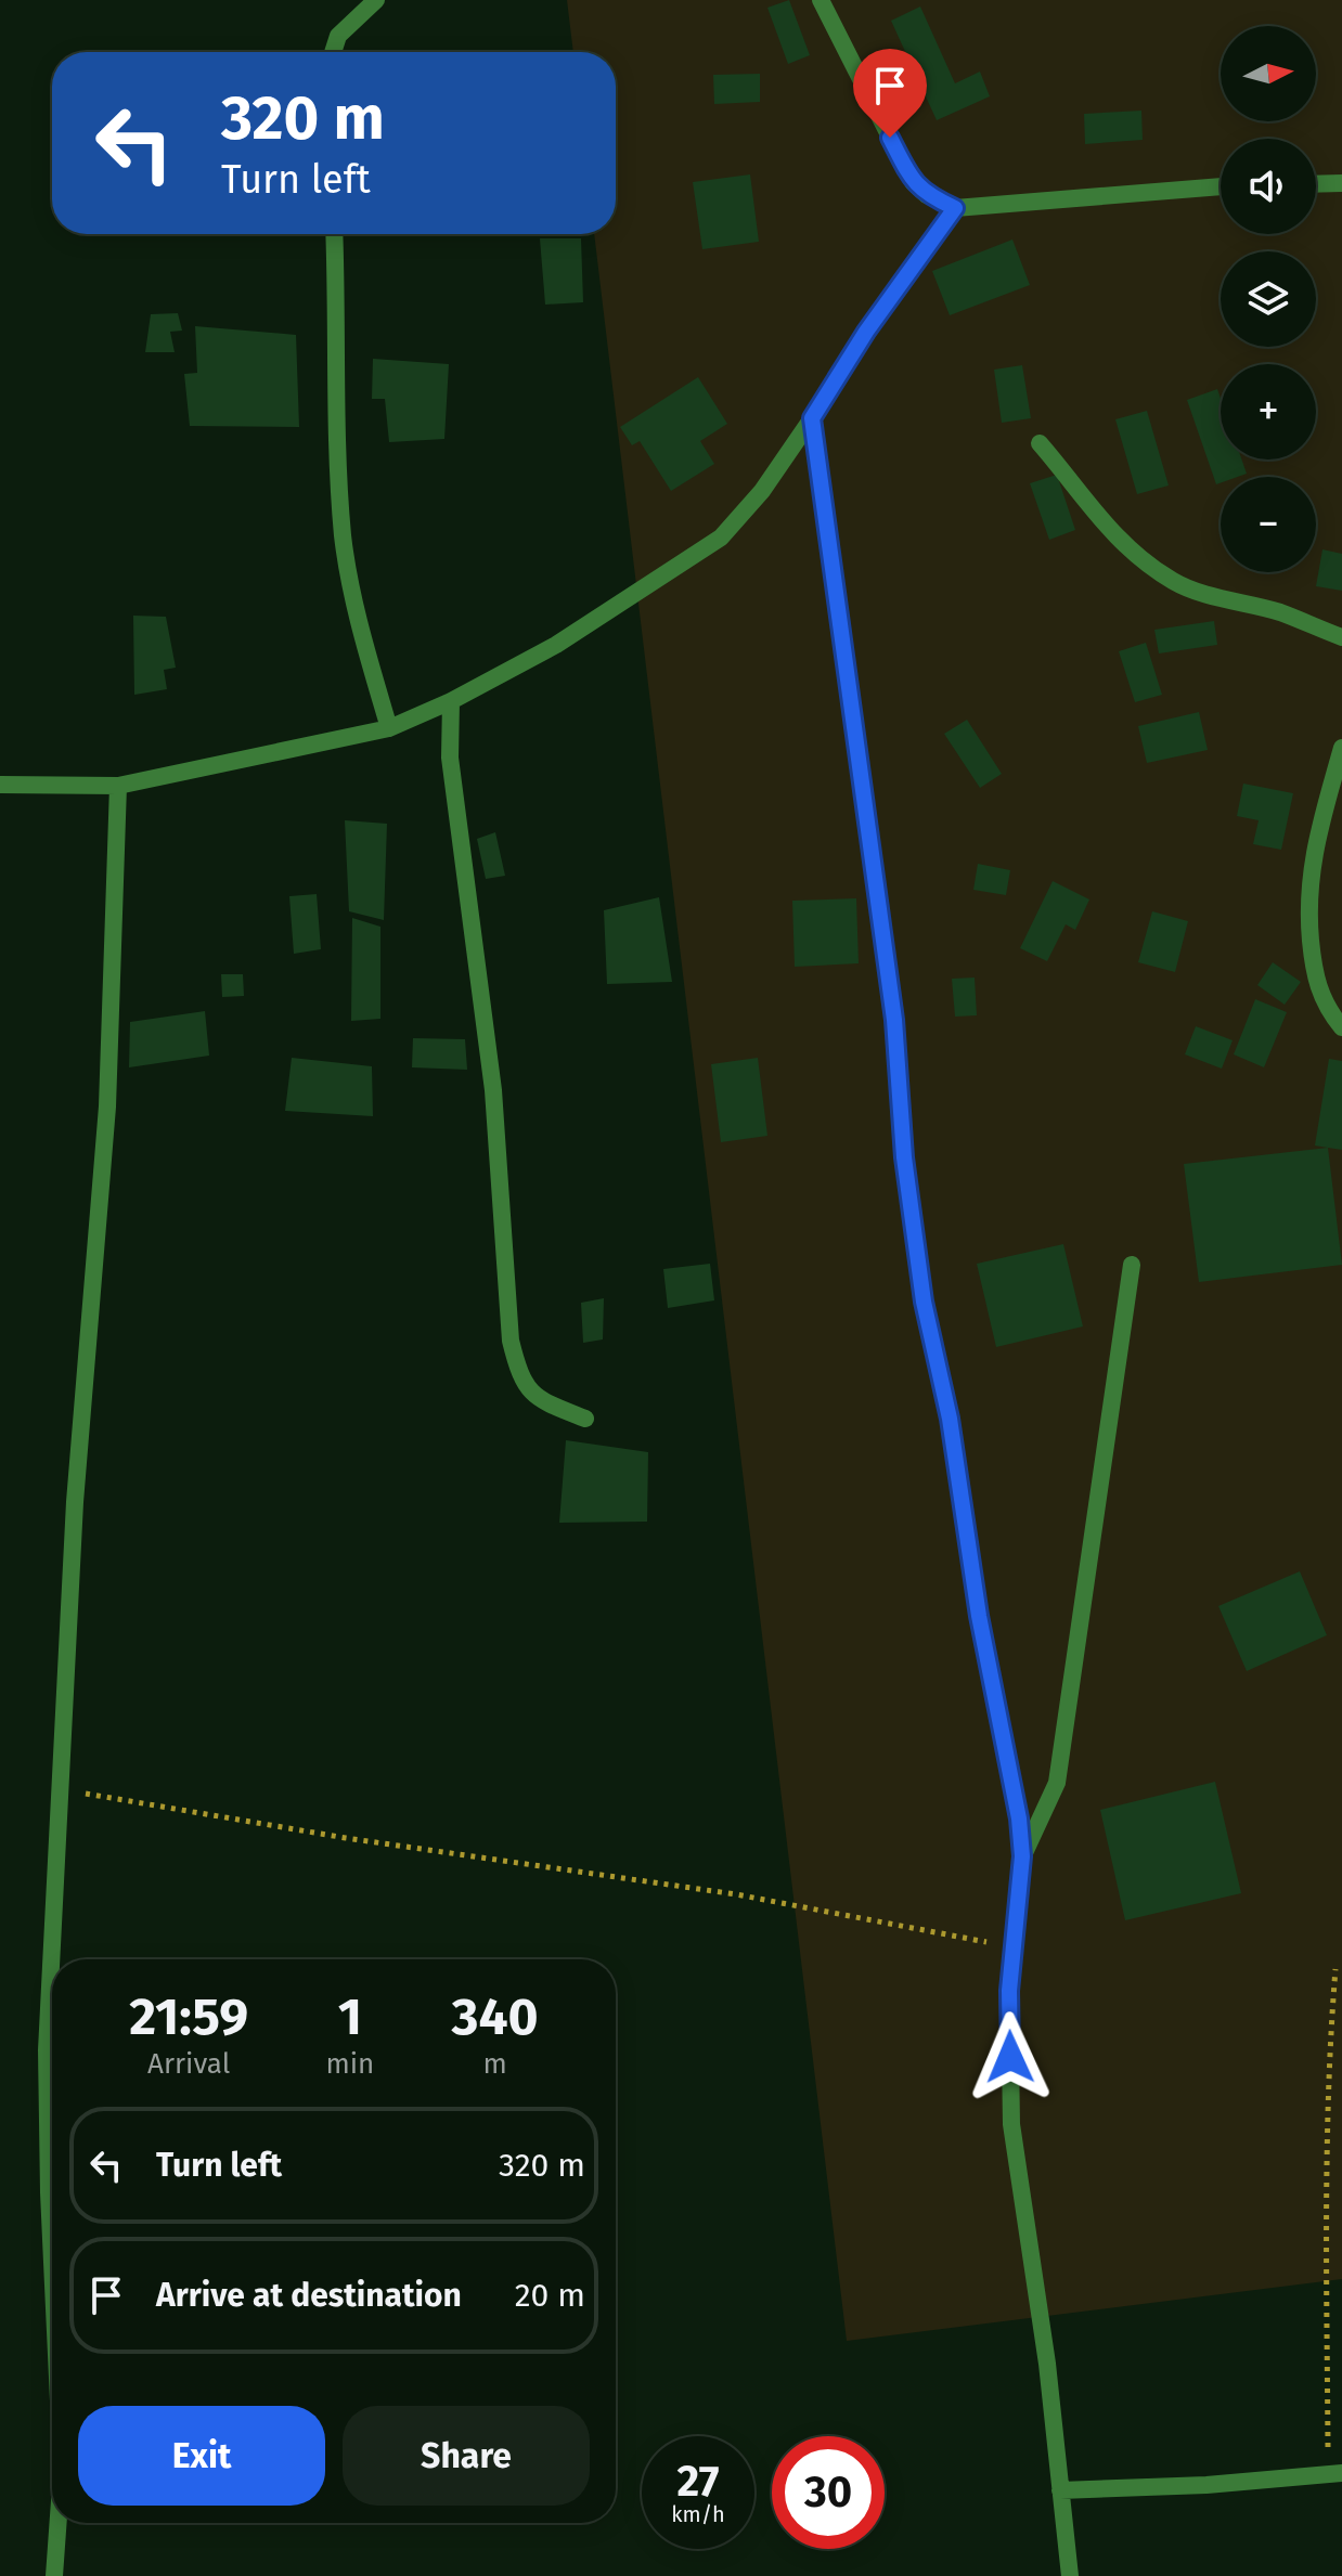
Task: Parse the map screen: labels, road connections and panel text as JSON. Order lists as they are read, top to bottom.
{
  "north": "right",
  "page": {
    "map_buttons": ["+", "−"],
    "turn": ["320 m", "Turn left"],
    "eta": [
      "21:59",
      "Arrival",
      "1",
      "min",
      "340",
      "m"
    ],
    "list": [
      {
        "name": "Turn left",
        "value": "320 m"
      },
      {
        "name": "Arrive at destination",
        "value": "20 m"
      }
    ],
    "buttons": ["Exit", "Share"],
    "speed": "27 km/h",
    "limit": "30"
  }
}
